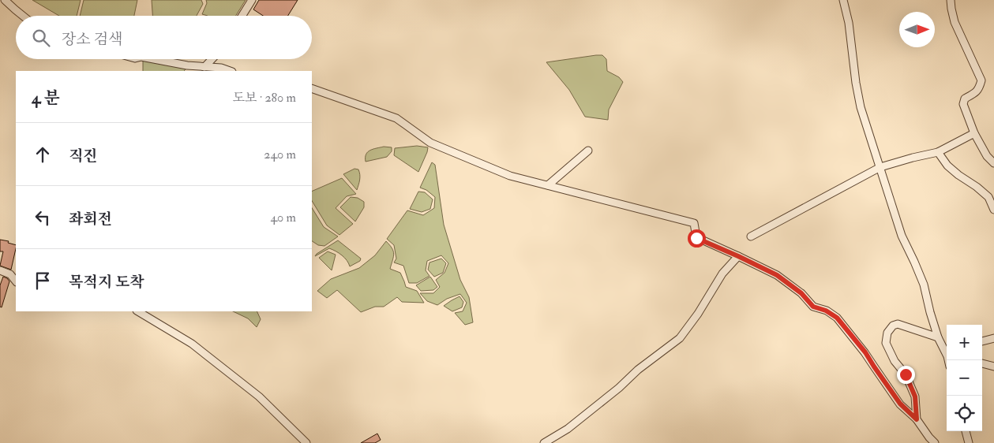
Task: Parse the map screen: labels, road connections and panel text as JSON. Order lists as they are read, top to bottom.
{
  "north": "right",
  "page": {
    "search": "장소 검색",
    "heading": ["4 분", "도보 · 280 m"],
    "list": [
      ["직진", "240 m"],
      ["좌회전", "40 m"],
      "목적지 도착"
    ],
    "map_buttons": ["+", "−"]
  }
}
